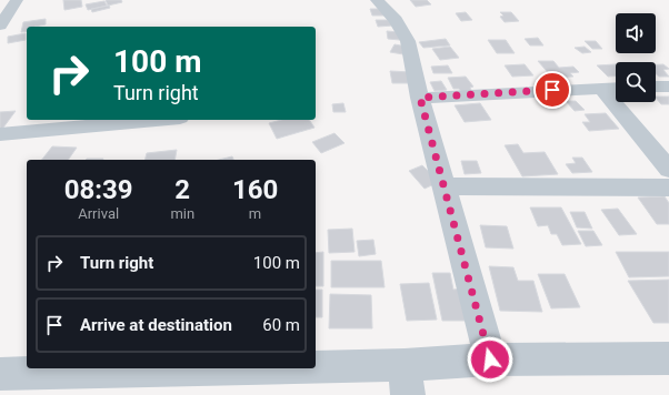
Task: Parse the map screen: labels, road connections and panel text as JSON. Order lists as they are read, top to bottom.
{
  "page": {
    "turn": ["100 m", "Turn right"],
    "eta": [
      "08:39",
      "Arrival",
      "2",
      "min",
      "160",
      "m"
    ],
    "list": [
      {
        "name": "Turn right",
        "value": "100 m"
      },
      {
        "name": "Arrive at destination",
        "value": "60 m"
      }
    ]
  }
}
